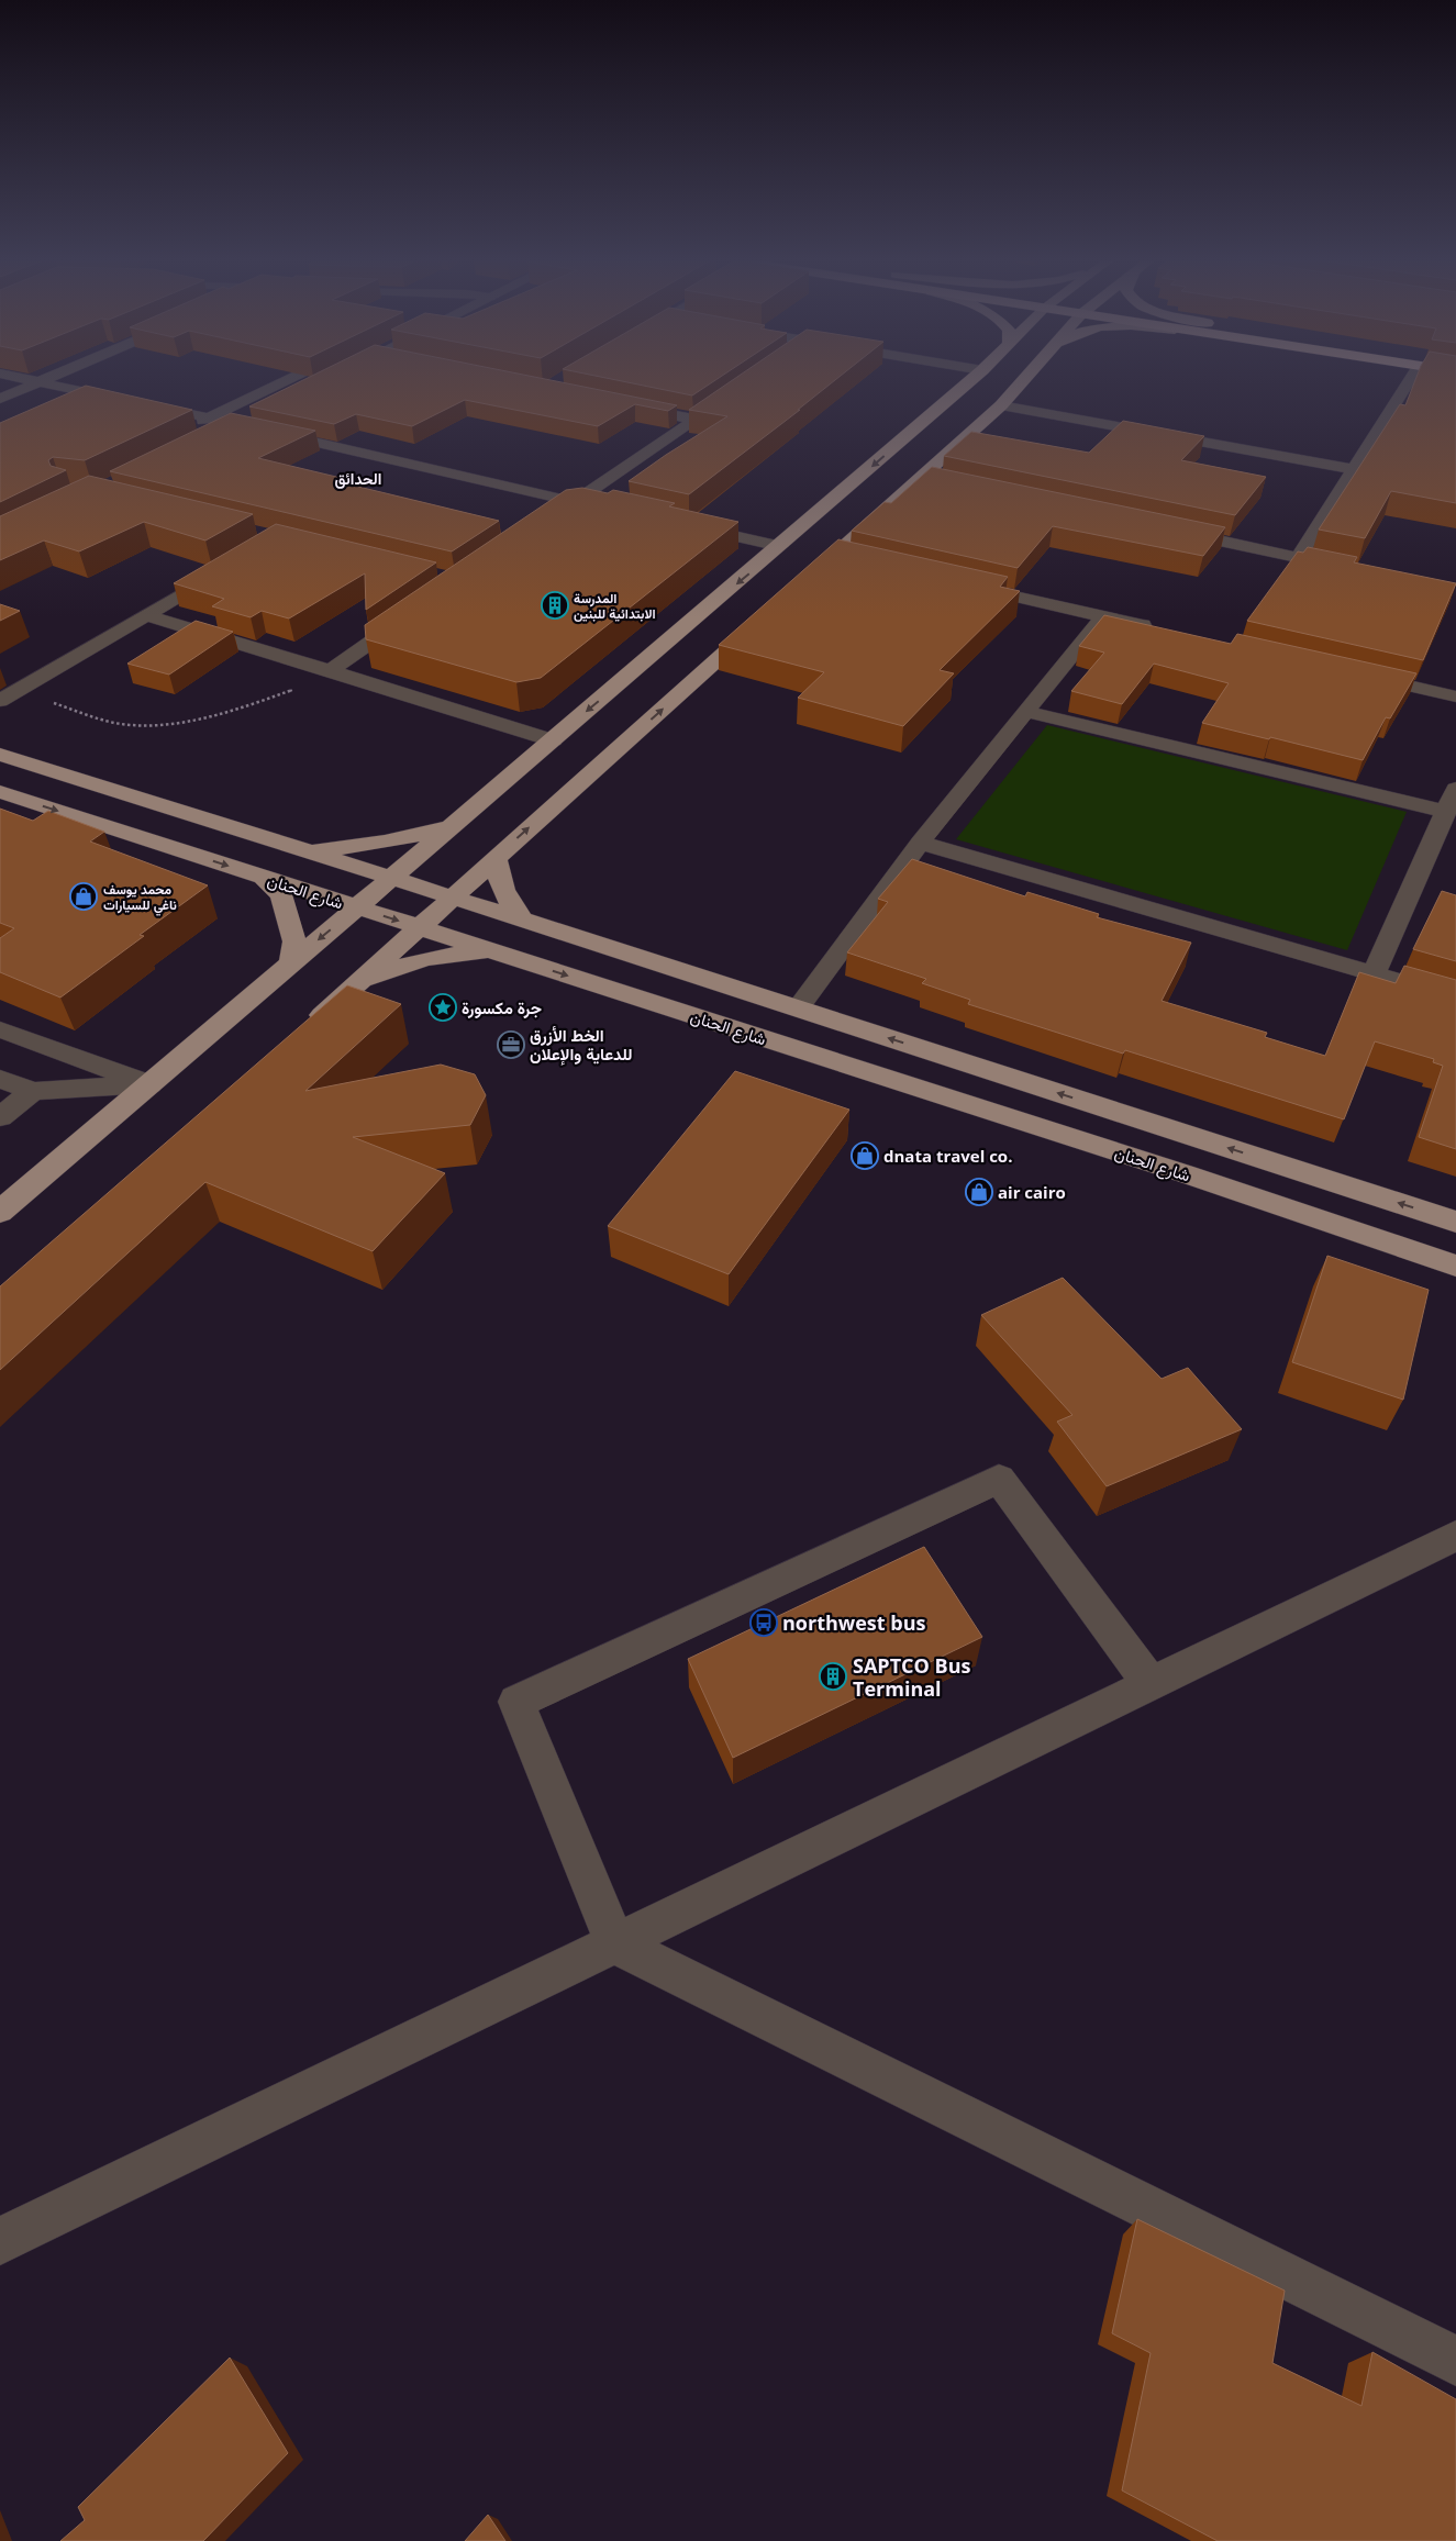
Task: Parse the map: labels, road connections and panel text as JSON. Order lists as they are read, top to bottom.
{
  "streets": {
    "main road": ["شارع الحنان"]
  },
  "districts": ["الحدائق"],
  "places": {
    "building": ["المدرسة الابتدائية للبنين", "SAPTCO Bus Terminal"],
    "shop": ["محمد يوسف ناغي للسيارات", "dnata travel co.", "air cairo"],
    "place": ["جرة مكسورة"],
    "office": ["الخط الأزرق للدعاية والإعلان"],
    "bus stop": ["northwest bus"]
  }
}
